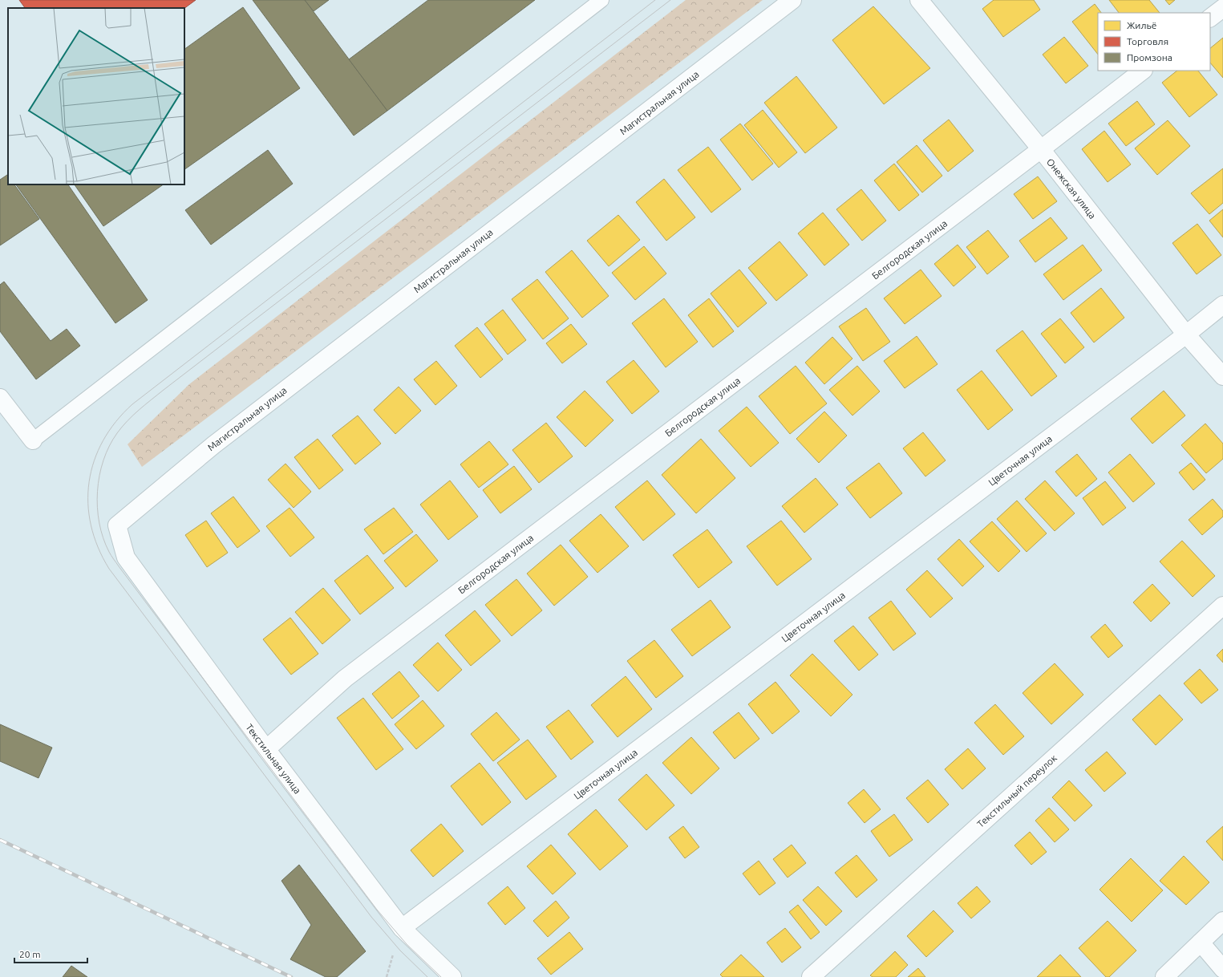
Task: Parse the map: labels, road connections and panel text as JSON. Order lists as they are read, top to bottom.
{
  "streets": {
    "street": [
      "Магистральная улица",
      "Онежская улица",
      "Белгородская улица",
      "Цветочная улица",
      "Текстильная улица",
      "Текстильный переулок"
    ]
  },
  "crossings": [
    ["Магистральная улица", "Текстильная улица"],
    ["Онежская улица", "Белгородская улица"],
    ["Онежская улица", "Цветочная улица"],
    ["Белгородская улица", "Текстильная улица"],
    ["Цветочная улица", "Текстильная улица"]
  ],
  "legend": ["Жильё", "Торговля", "Промзона"],
  "scale_bar": "20 m"
}
